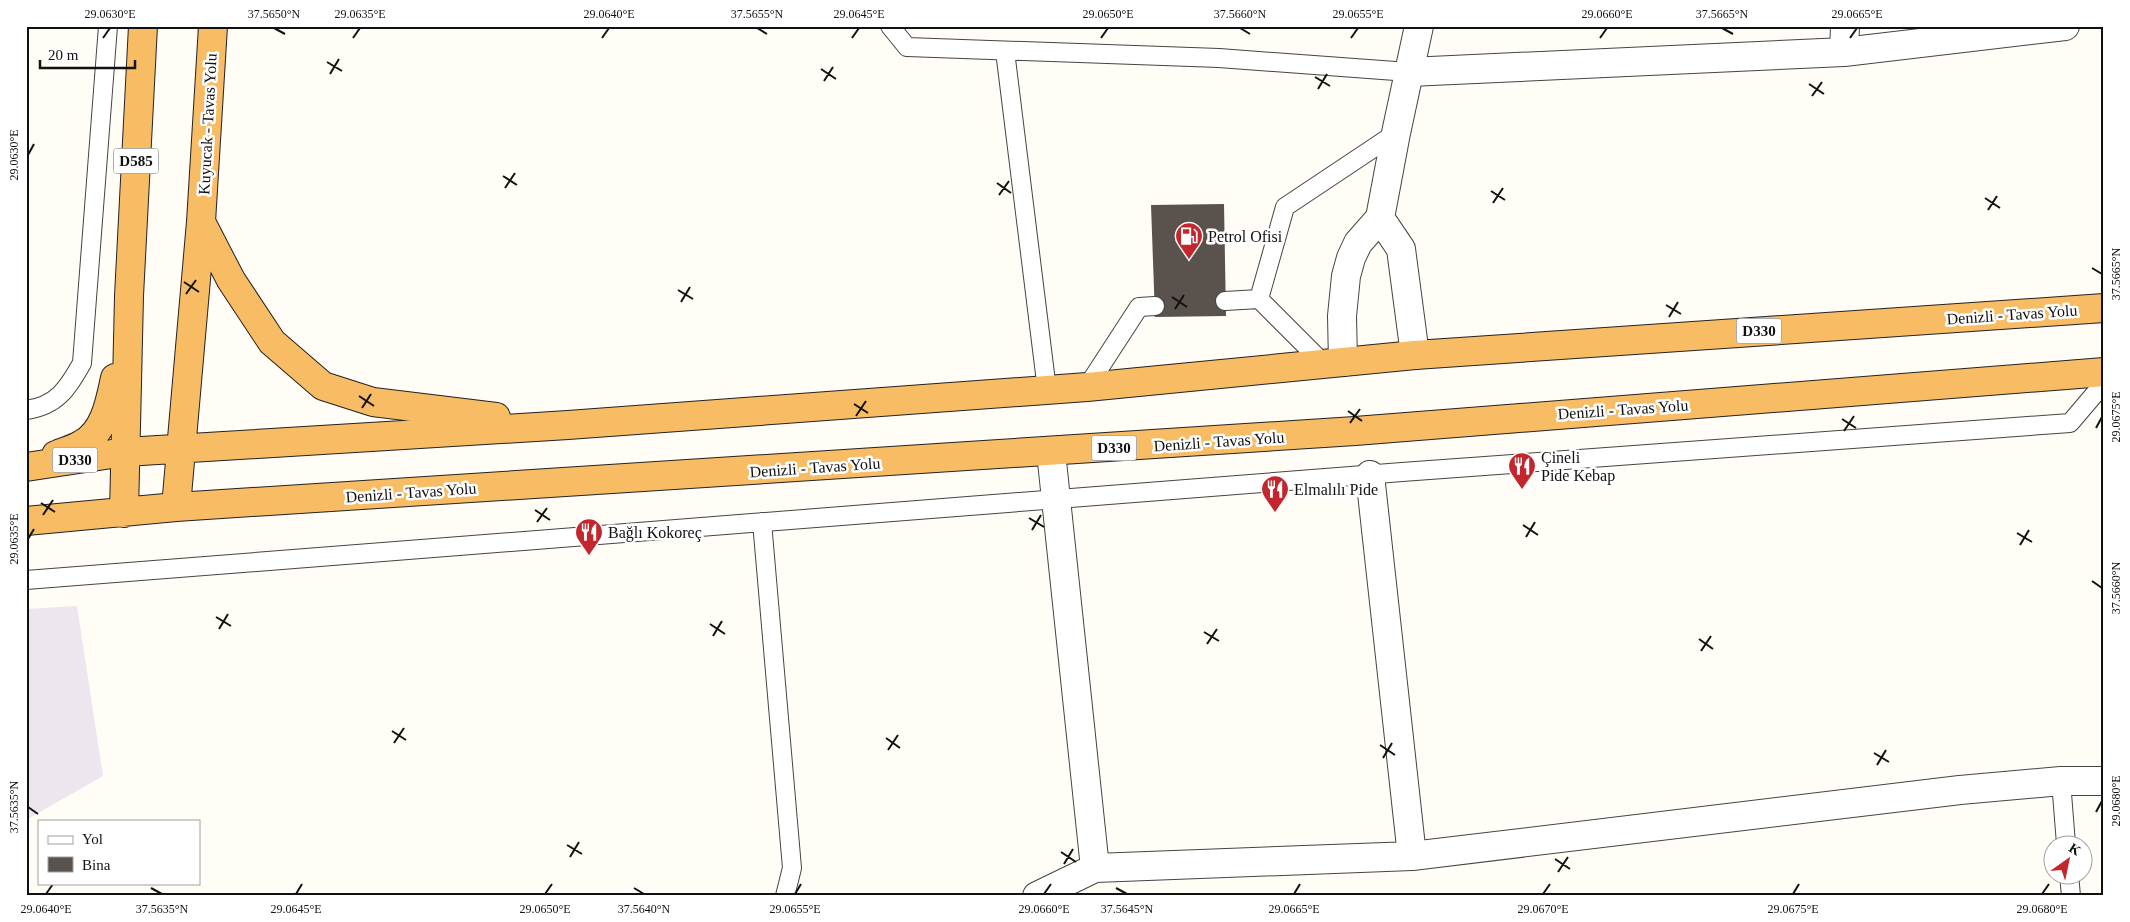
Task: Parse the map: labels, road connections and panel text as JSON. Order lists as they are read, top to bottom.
{
  "streets": {
    "highway": [
      "Kuyucak - Tavas Yolu",
      "D585",
      "Denizli - Tavas Yolu",
      "D330"
    ]
  },
  "crossings": [
    ["Kuyucak - Tavas Yolu", "Denizli - Tavas Yolu"],
    ["D585", "Denizli - Tavas Yolu"],
    ["D585", "D330"],
    ["Denizli - Tavas Yolu", "D330"]
  ],
  "places": {
    "fuel station": ["Petrol Ofisi"],
    "restaurant": ["Çineli Pide Kebap", "Elmalılı Pide", "Bağlı Kokoreç"]
  },
  "legend": ["Yol", "Bina"],
  "scale_bar": "20 m",
  "north": "top right",
  "coordinates": [
    "29.0630°E",
    "37.5650°N",
    "29.0635°E",
    "29.0640°E",
    "37.5655°N",
    "29.0645°E",
    "29.0650°E",
    "37.5660°N",
    "29.0655°E",
    "29.0660°E",
    "37.5665°N",
    "29.0665°E",
    "29.0675°E",
    "29.0680°E",
    "37.5635°N",
    "37.5640°N",
    "37.5645°N",
    "29.0670°E"
  ]
}
